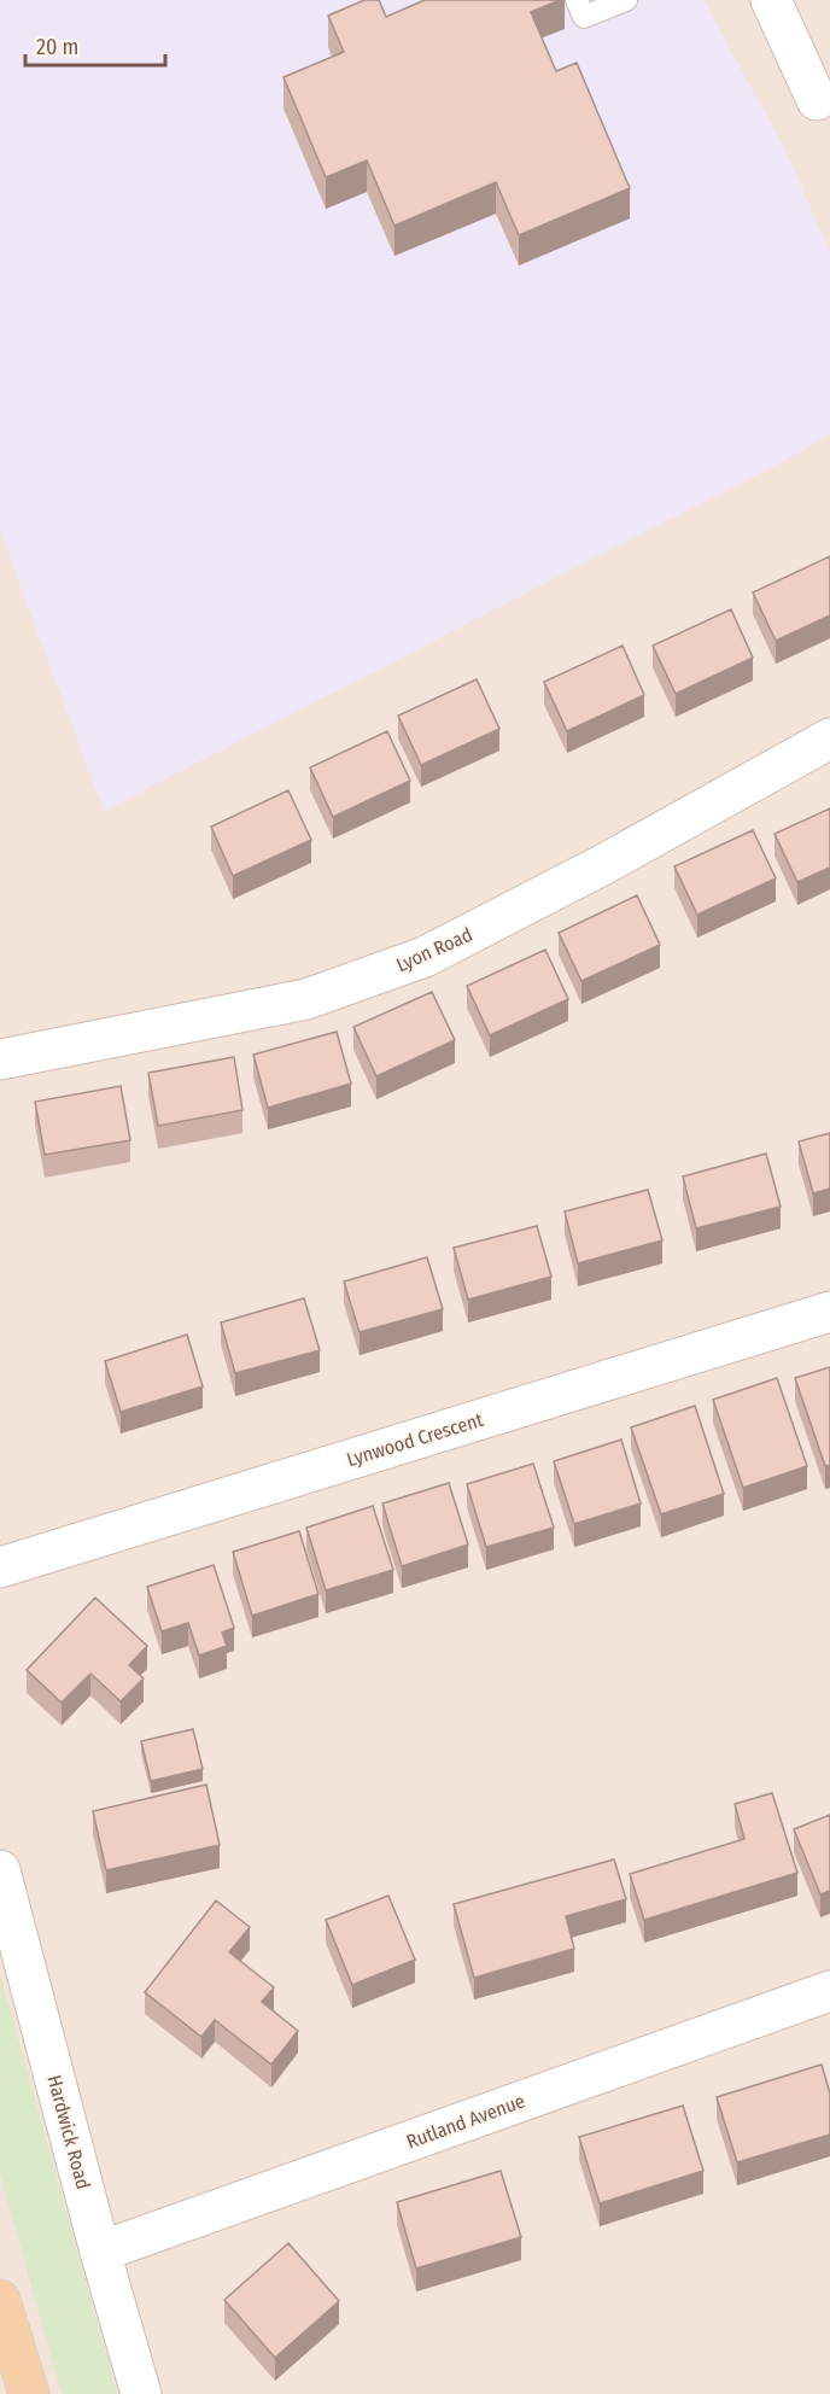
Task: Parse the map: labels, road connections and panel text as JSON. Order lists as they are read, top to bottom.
{
  "streets": {
    "street": [
      "Lyon Road",
      "Lynwood Crescent",
      "Rutland Avenue",
      "Hardwick Road"
    ]
  },
  "crossings": [
    ["Rutland Avenue", "Hardwick Road"]
  ],
  "scale_bar": "20 m"
}
